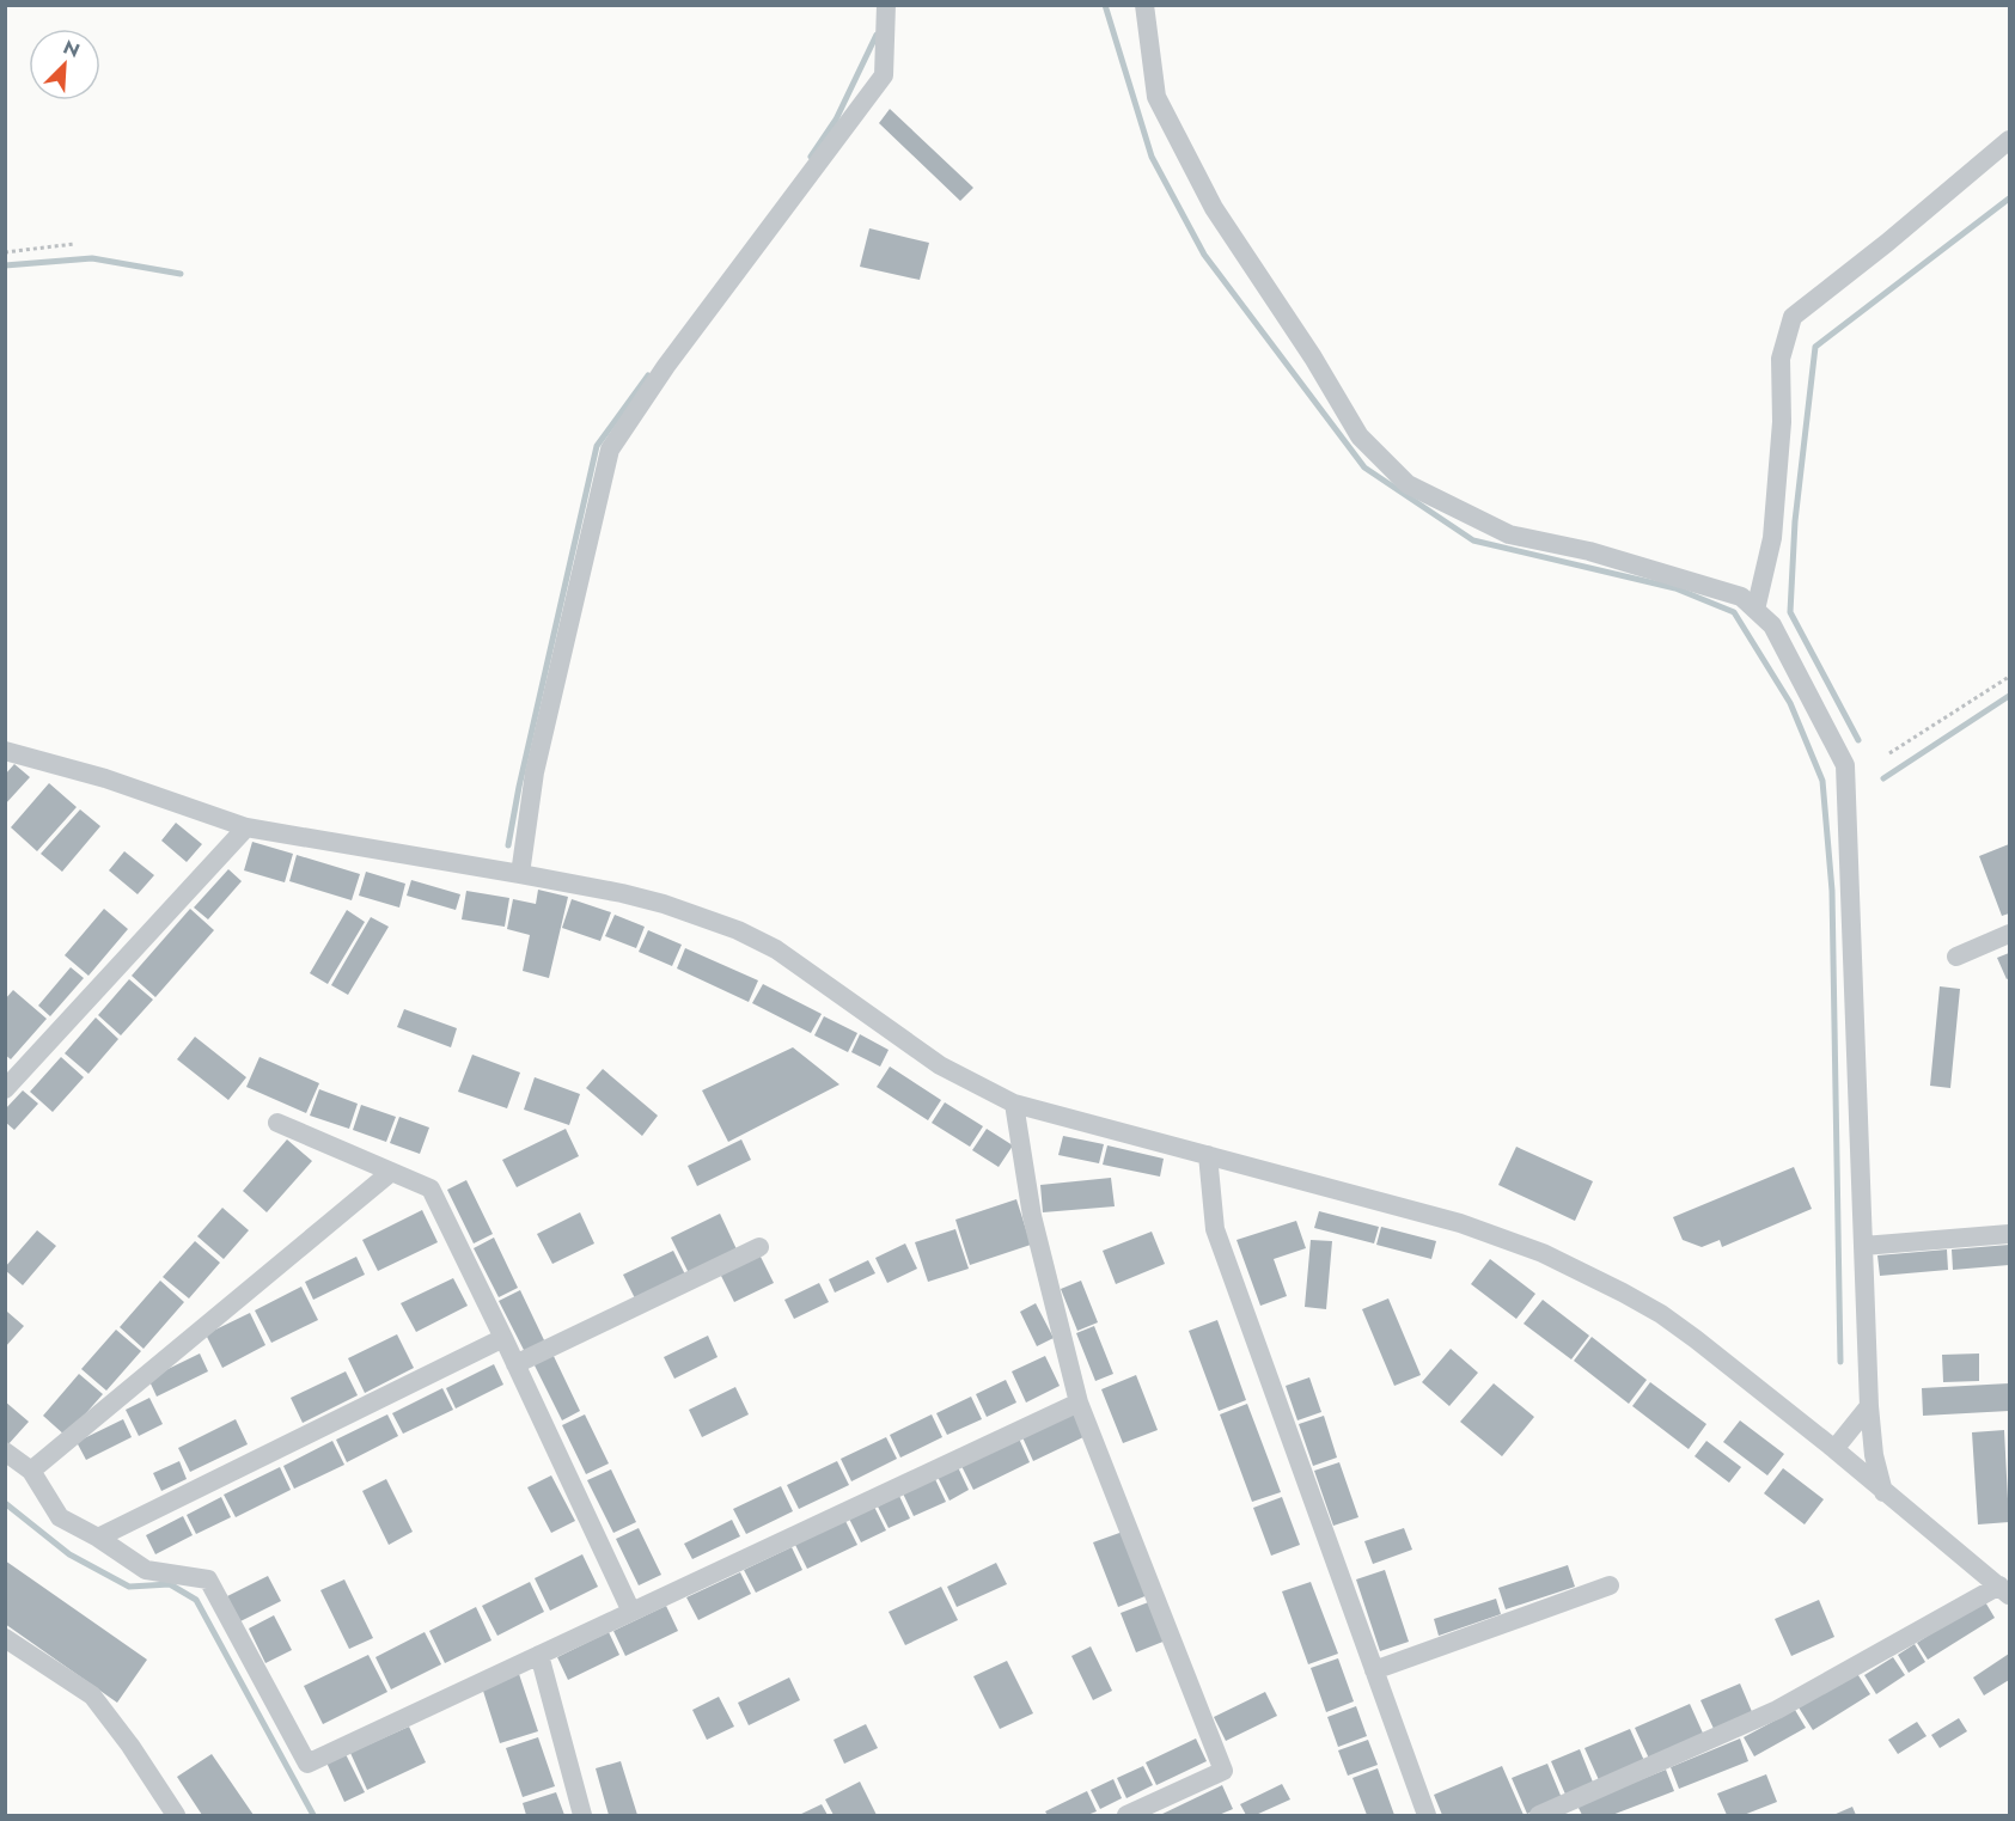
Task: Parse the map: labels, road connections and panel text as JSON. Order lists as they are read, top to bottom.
{
  "north": "top right"
}
